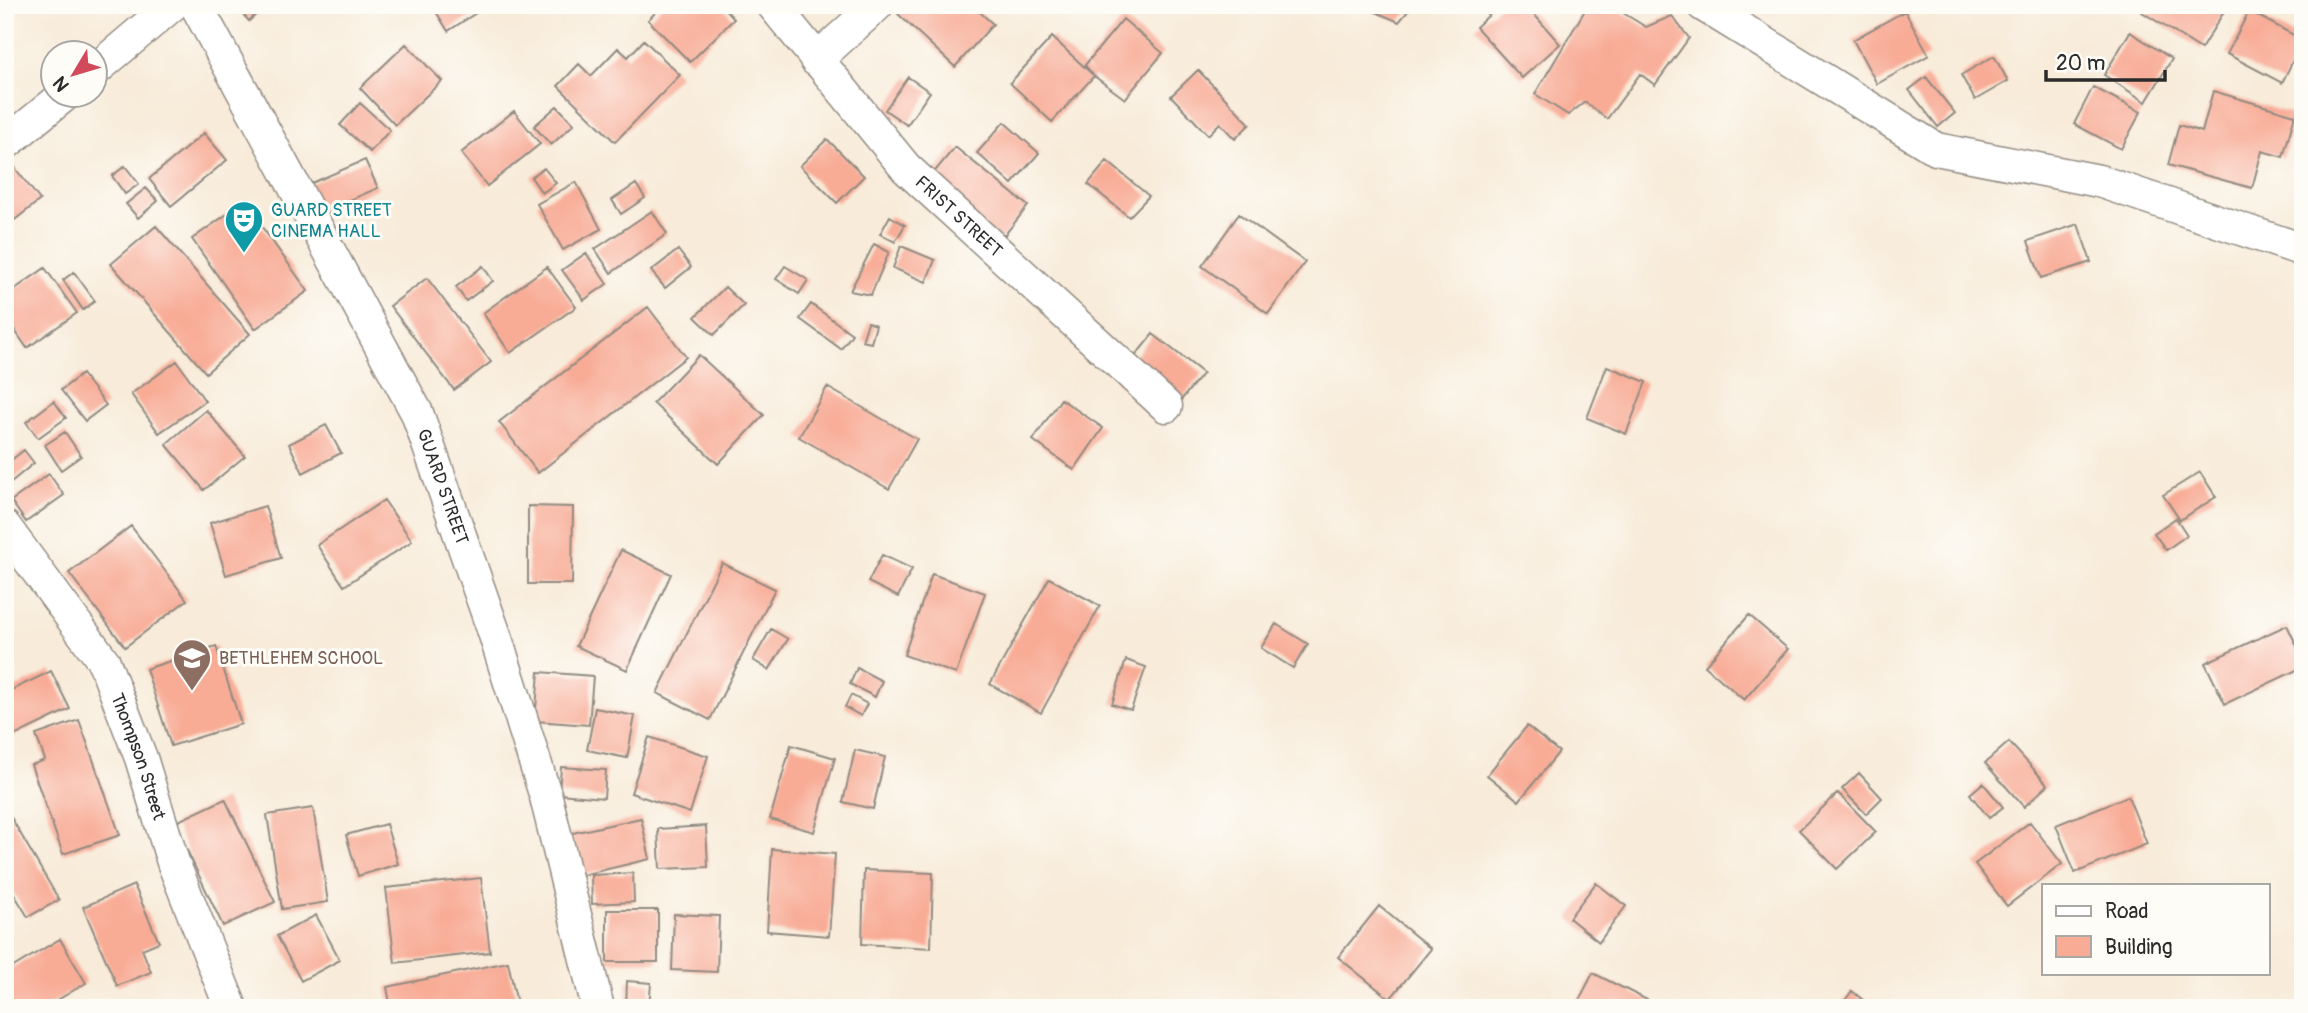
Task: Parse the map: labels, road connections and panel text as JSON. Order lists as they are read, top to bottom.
{
  "streets": {
    "street": ["FRIST STREET", "GUARD STREET", "Thompson Street"]
  },
  "places": {
    "theatre": ["GUARD STREET CINEMA HALL"],
    "school or university": ["BETHLEHEM SCHOOL"]
  },
  "legend": ["Road", "Building"],
  "scale_bar": "20 m",
  "north": "bottom left"
}
